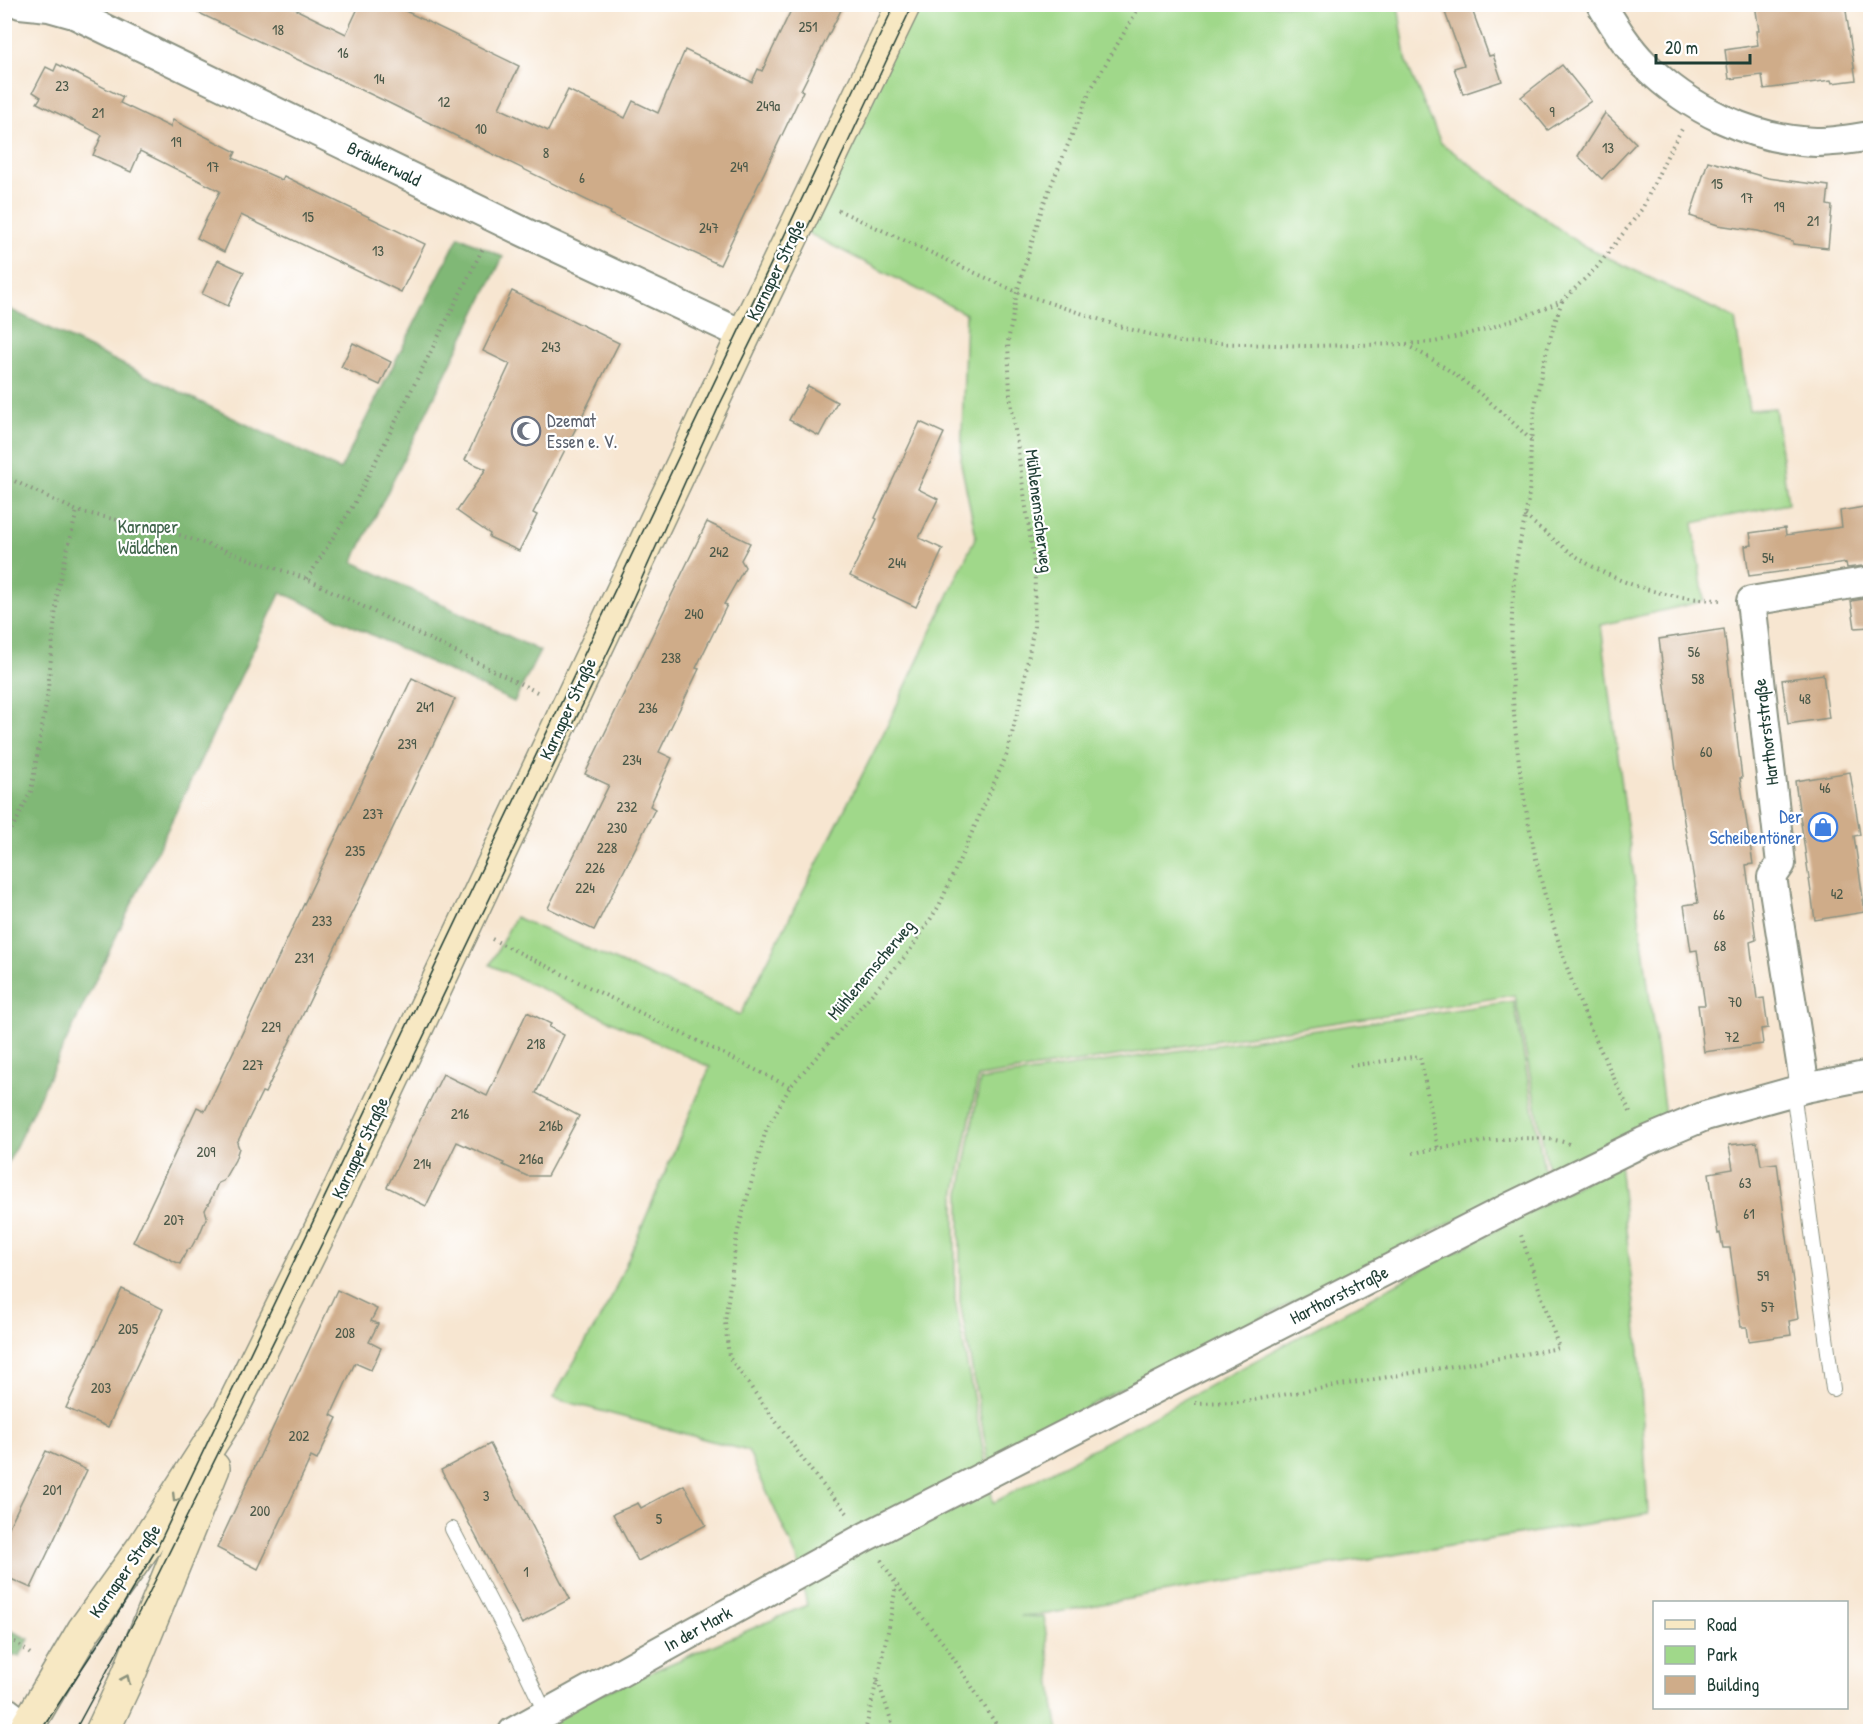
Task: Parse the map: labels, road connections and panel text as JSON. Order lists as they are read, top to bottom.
{
  "streets": {
    "main road": ["Karnaper Straße"],
    "street": ["Bräukerwald", "Harthorststraße", "In der Mark"],
    "path": ["Mühlenemscherweg"]
  },
  "crossings": [
    ["Bräukerwald", "Karnaper Straße"],
    ["Mühlenemscherweg", "Harthorststraße"],
    ["Mühlenemscherweg", "In der Mark"],
    ["Harthorststraße", "In der Mark"]
  ],
  "parks": ["Karnaper Wäldchen"],
  "places": {
    "mosque": ["Dzemat Essen e. V."],
    "shop": ["Der Scheibentöner"]
  },
  "house_numbers": [
    "251",
    "18",
    "16",
    "14",
    "23",
    "12",
    "249a",
    "9",
    "21",
    "10",
    "19",
    "13",
    "8",
    "17",
    "249",
    "6",
    "15",
    "17",
    "19",
    "15",
    "21",
    "247",
    "13",
    "243",
    "242",
    "54",
    "244",
    "240",
    "56",
    "238",
    "58",
    "48",
    "241",
    "236",
    "239",
    "60",
    "234",
    "46",
    "232",
    "237",
    "230",
    "228",
    "235",
    "226",
    "224",
    "42",
    "66",
    "233",
    "68",
    "231",
    "70",
    "229",
    "72",
    "218",
    "227",
    "216",
    "216b",
    "209",
    "216a",
    "214",
    "63",
    "61",
    "207",
    "59",
    "57",
    "205",
    "208",
    "203",
    "202",
    "201",
    "3",
    "200",
    "5",
    "1"
  ],
  "legend": ["Road", "Park", "Building"],
  "scale_bar": "20 m"
}
